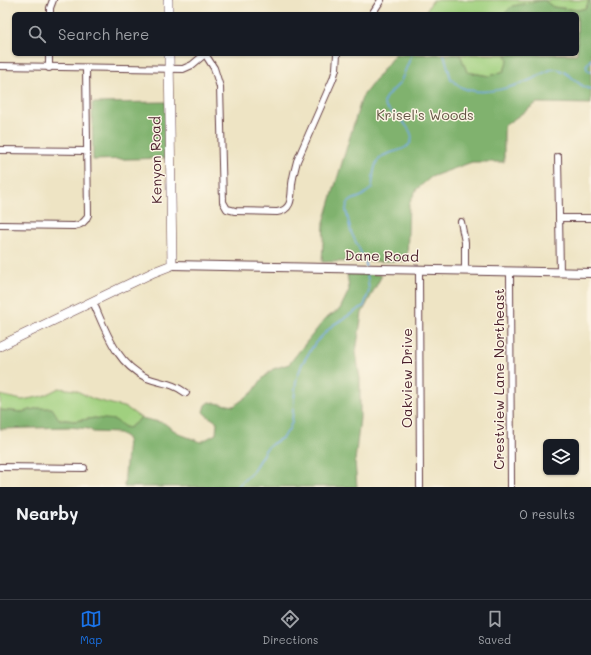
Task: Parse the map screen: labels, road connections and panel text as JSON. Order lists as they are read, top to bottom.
{
  "streets": {
    "main road": ["Kenyon Road"],
    "street": ["Dane Road", "Oakview Drive", "Crestview Lane Northeast"]
  },
  "crossings": [
    ["Kenyon Road", "Dane Road"],
    ["Dane Road", "Oakview Drive"],
    ["Dane Road", "Crestview Lane Northeast"]
  ],
  "parks": ["Krisel's Woods"],
  "page": {
    "search": "Search here",
    "heading": ["Nearby", "0 results"],
    "nav": ["Map", "Directions", "Saved"]
  }
}
